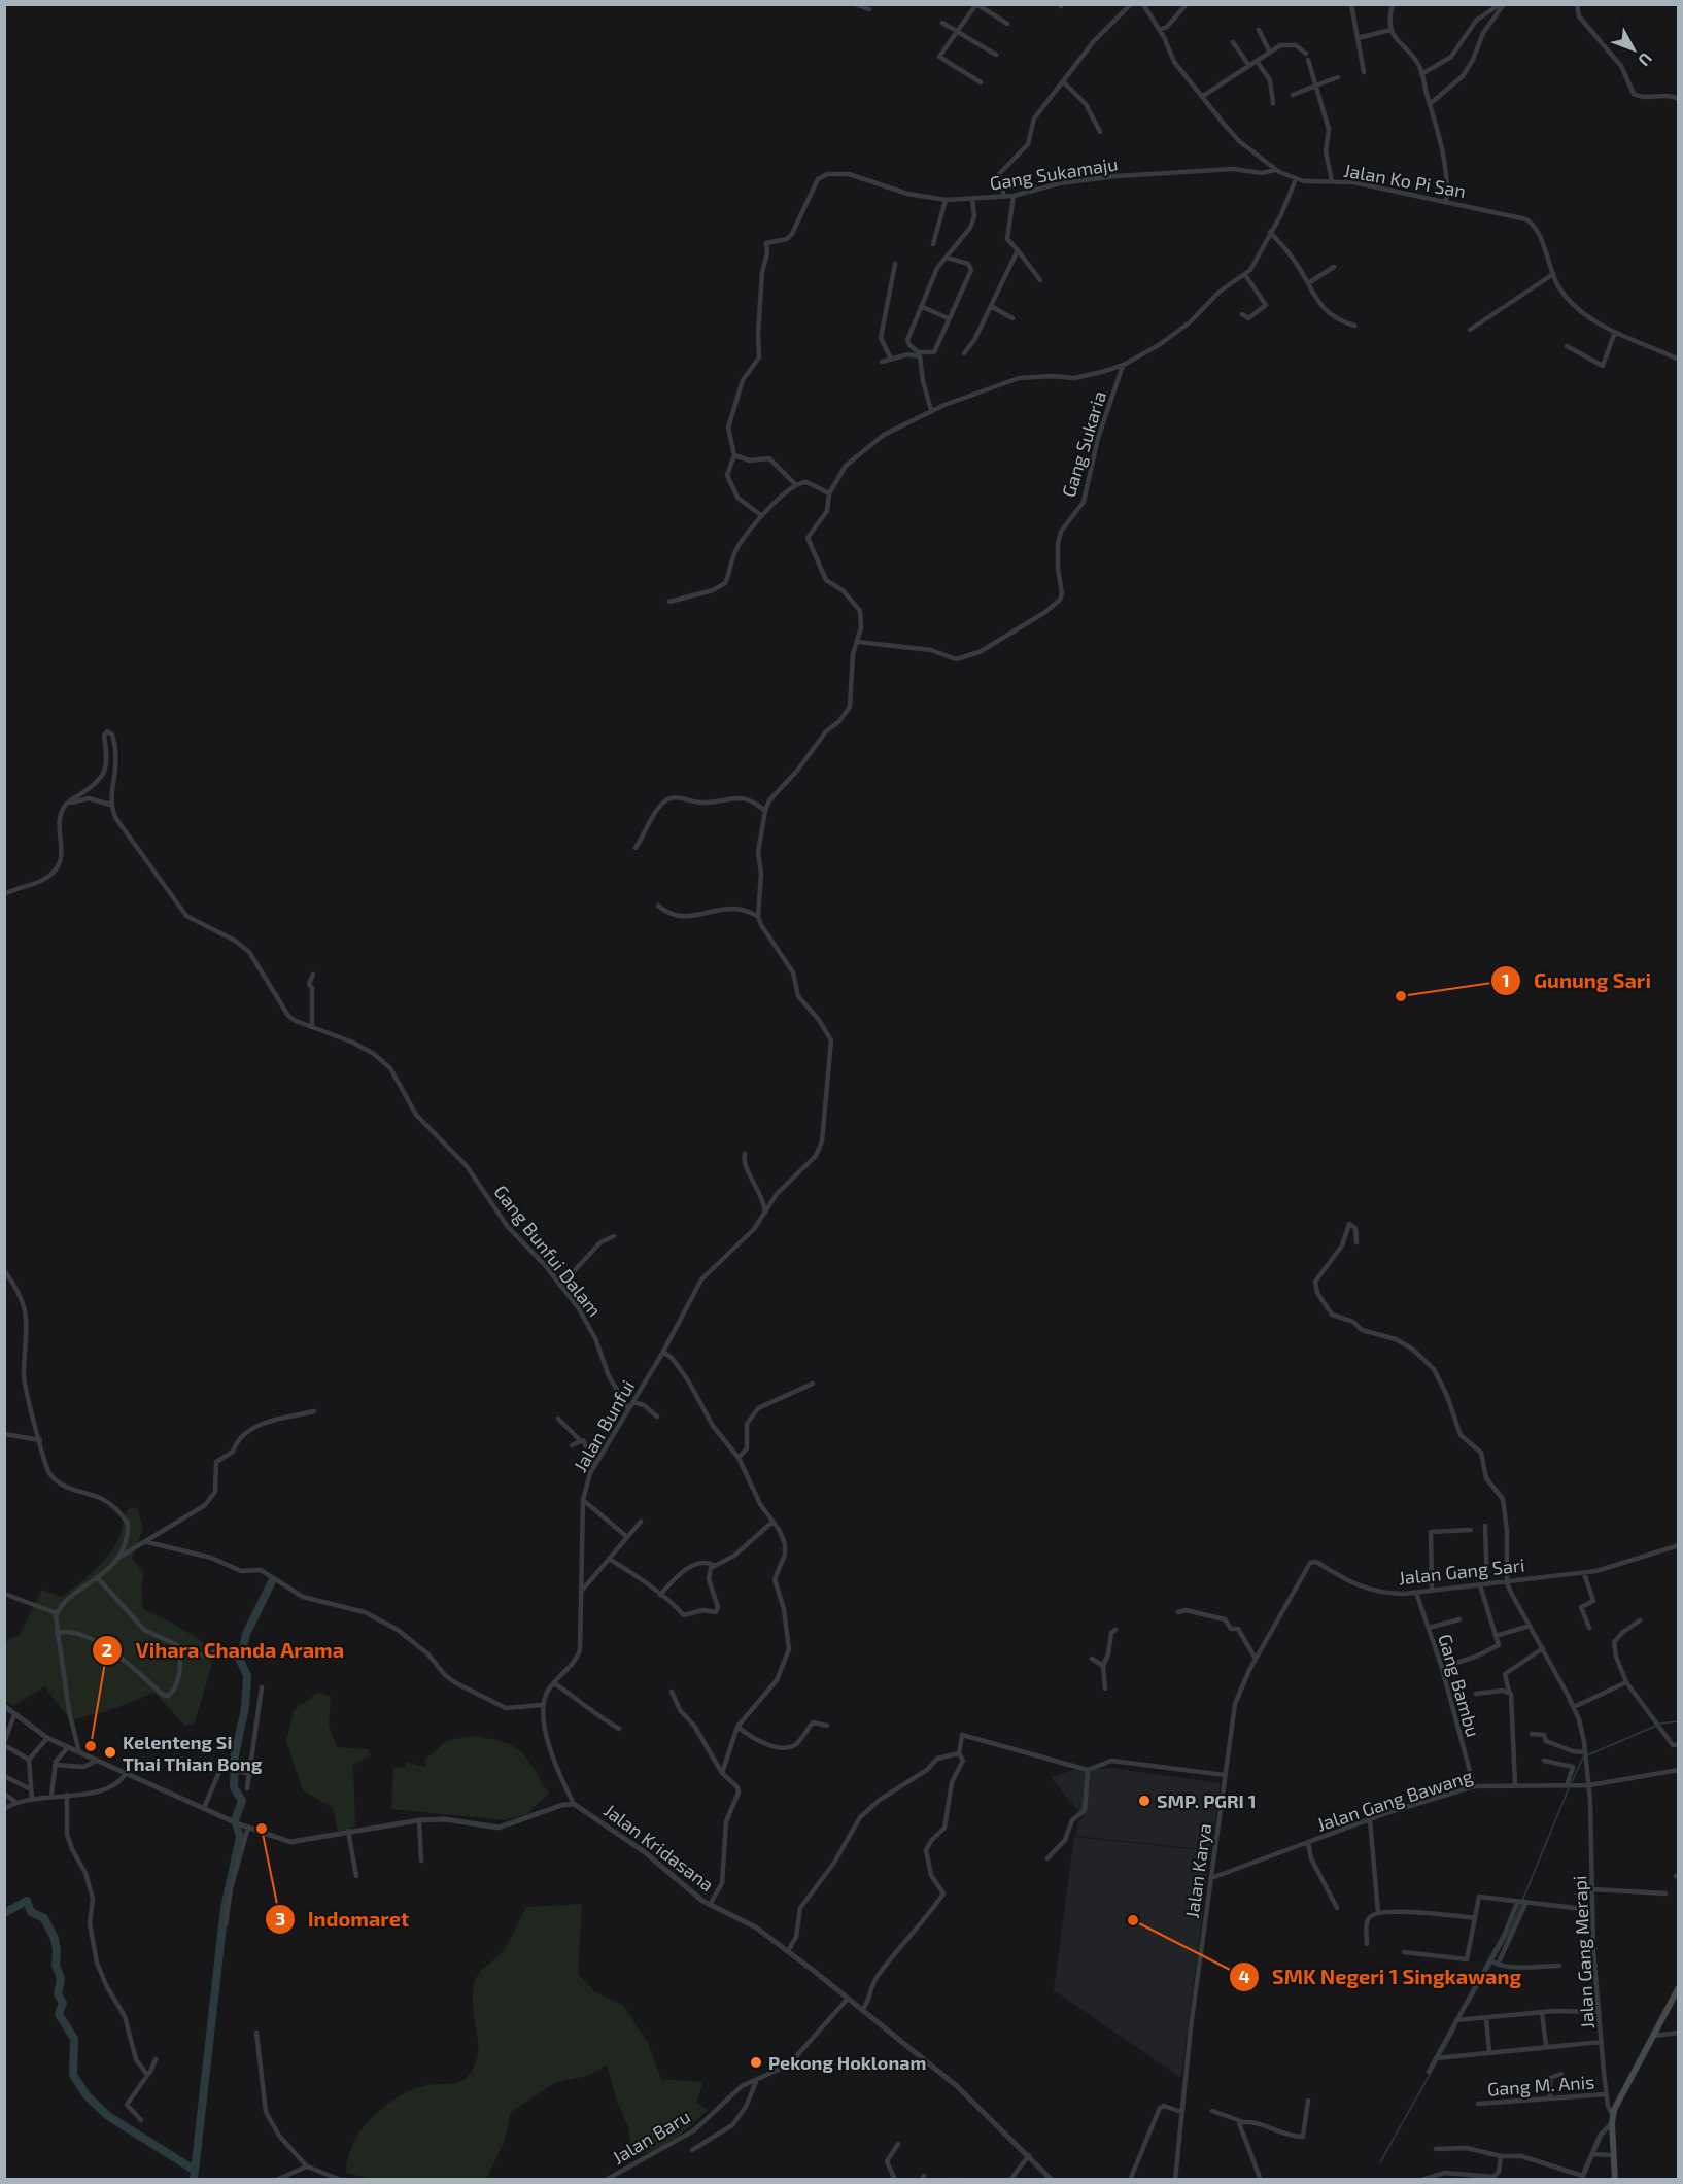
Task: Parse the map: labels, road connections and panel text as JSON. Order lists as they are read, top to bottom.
{
  "streets": {
    "street": [
      "Gang Sukamaju",
      "Jalan Ko Pi San",
      "Gang Sukaria",
      "Gang Bunfui Dalam",
      "Jalan Bunfui",
      "Jalan Gang Sari",
      "Gang Bambu",
      "Jalan Gang Bawang",
      "Jalan Kridasana",
      "Jalan Karya",
      "Jalan Gang Merapi",
      "Gang M. Anis",
      "Jalan Baru"
    ]
  },
  "crossings": [
    ["Gang Sukamaju", "Jalan Ko Pi San"],
    ["Gang Bunfui Dalam", "Jalan Bunfui"],
    ["Jalan Gang Sari", "Gang Bambu"],
    ["Jalan Gang Sari", "Jalan Karya"],
    ["Gang Bambu", "Jalan Gang Bawang"],
    ["Jalan Gang Bawang", "Jalan Karya"],
    ["Jalan Gang Bawang", "Jalan Gang Merapi"],
    ["Jalan Kridasana", "Jalan Baru"],
    ["Jalan Gang Merapi", "Gang M. Anis"]
  ],
  "places": [
    "Gunung Sari",
    "Vihara Chanda Arama",
    "Kelenteng Si Thai Thian Bong",
    "SMP. PGRI 1",
    "Indomaret",
    "SMK Negeri 1 Singkawang",
    "Pekong Hoklonam"
  ],
  "north": "bottom right"
}
